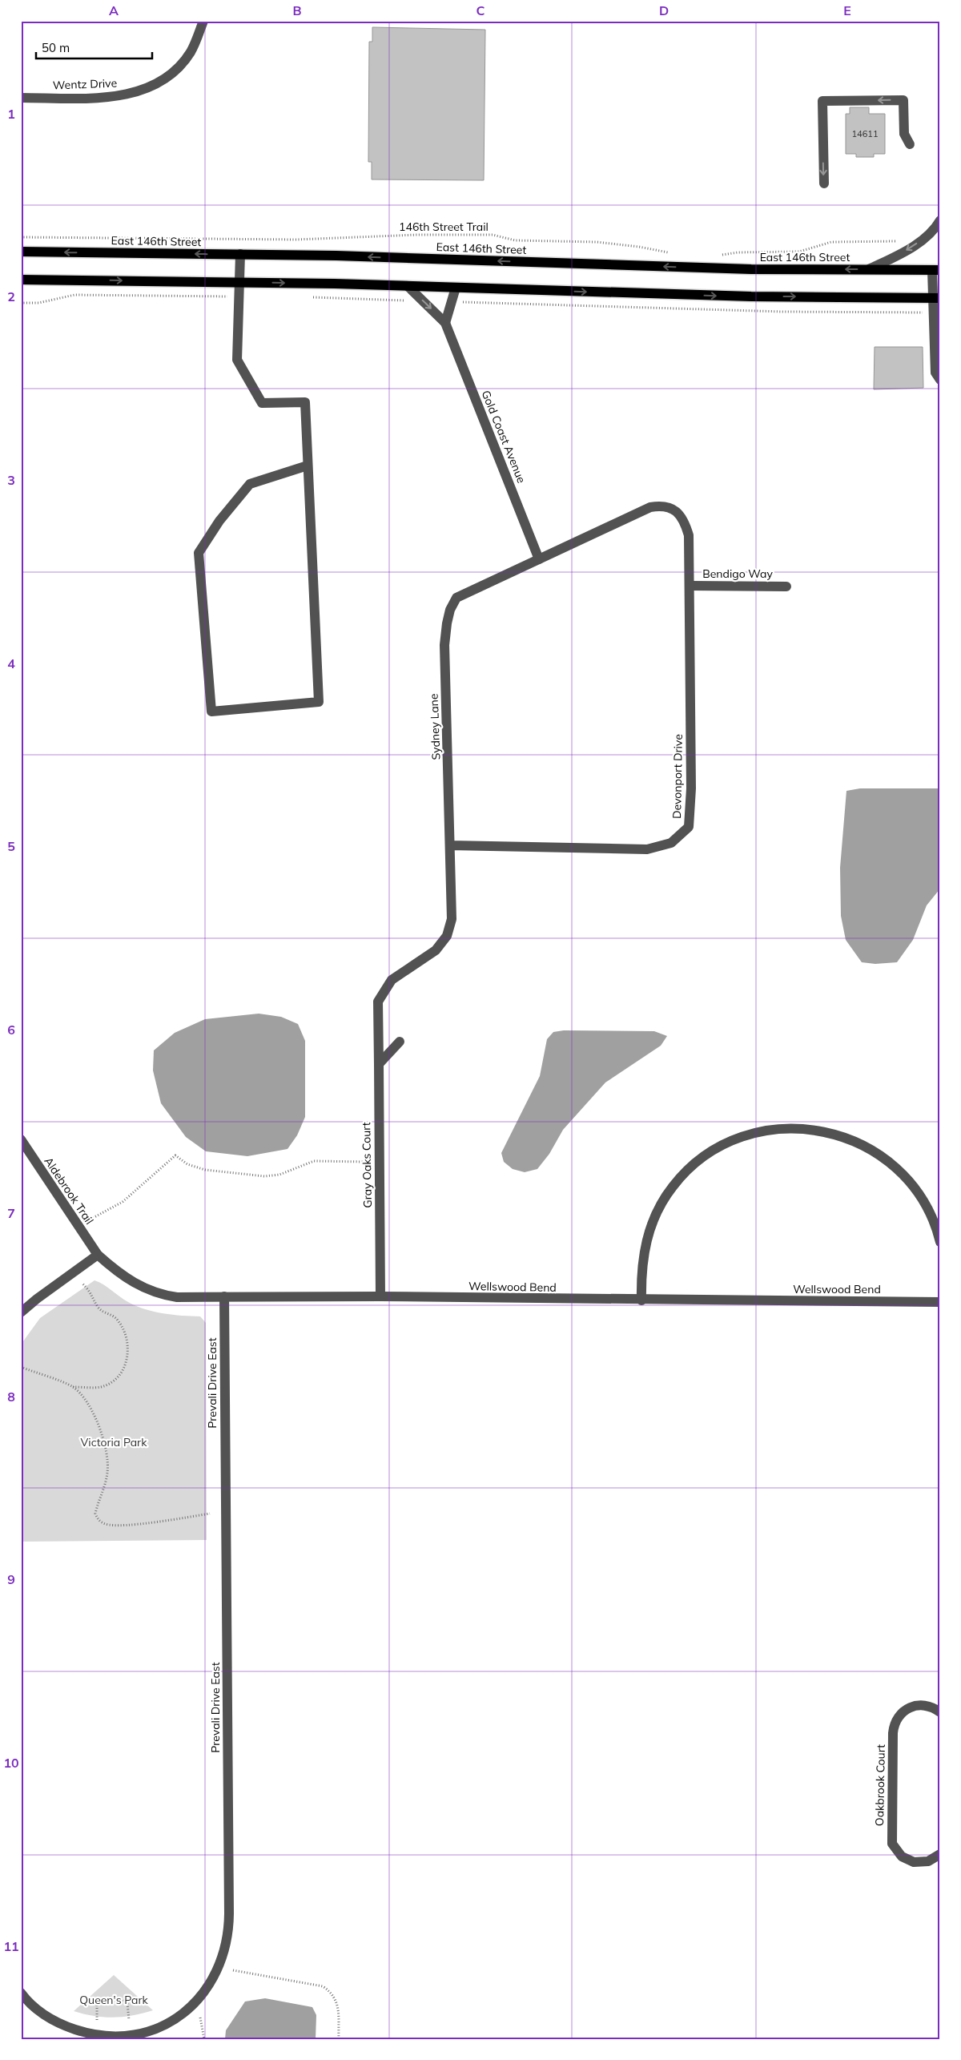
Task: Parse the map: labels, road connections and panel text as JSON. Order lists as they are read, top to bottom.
{
  "streets": {
    "main road": ["East 146th Street"],
    "street": [
      "Wentz Drive",
      "Gold Coast Avenue",
      "Bendigo Way",
      "Sydney Lane",
      "Devonport Drive",
      "Gray Oaks Court",
      "Aldebrook Trail",
      "Wellswood Bend",
      "Prevali Drive East",
      "Oakbrook Court"
    ],
    "path": ["146th Street Trail"]
  },
  "crossings": [
    ["Gold Coast Avenue", "Sydney Lane"],
    ["Bendigo Way", "Devonport Drive"],
    ["Sydney Lane", "Devonport Drive"],
    ["Sydney Lane", "Gray Oaks Court"],
    ["Gray Oaks Court", "Wellswood Bend"],
    ["Aldebrook Trail", "Wellswood Bend"],
    ["Wellswood Bend", "Prevali Drive East"]
  ],
  "parks": ["Victoria Park", "Queen's Park"],
  "house_numbers": ["14611"],
  "scale_bar": "50 m",
  "grid": {
    "columns": [
      "A",
      "B",
      "C",
      "D",
      "E"
    ],
    "rows": [
      "1",
      "2",
      "3",
      "4",
      "5",
      "6",
      "7",
      "8",
      "9",
      "10",
      "11"
    ]
  }
}
